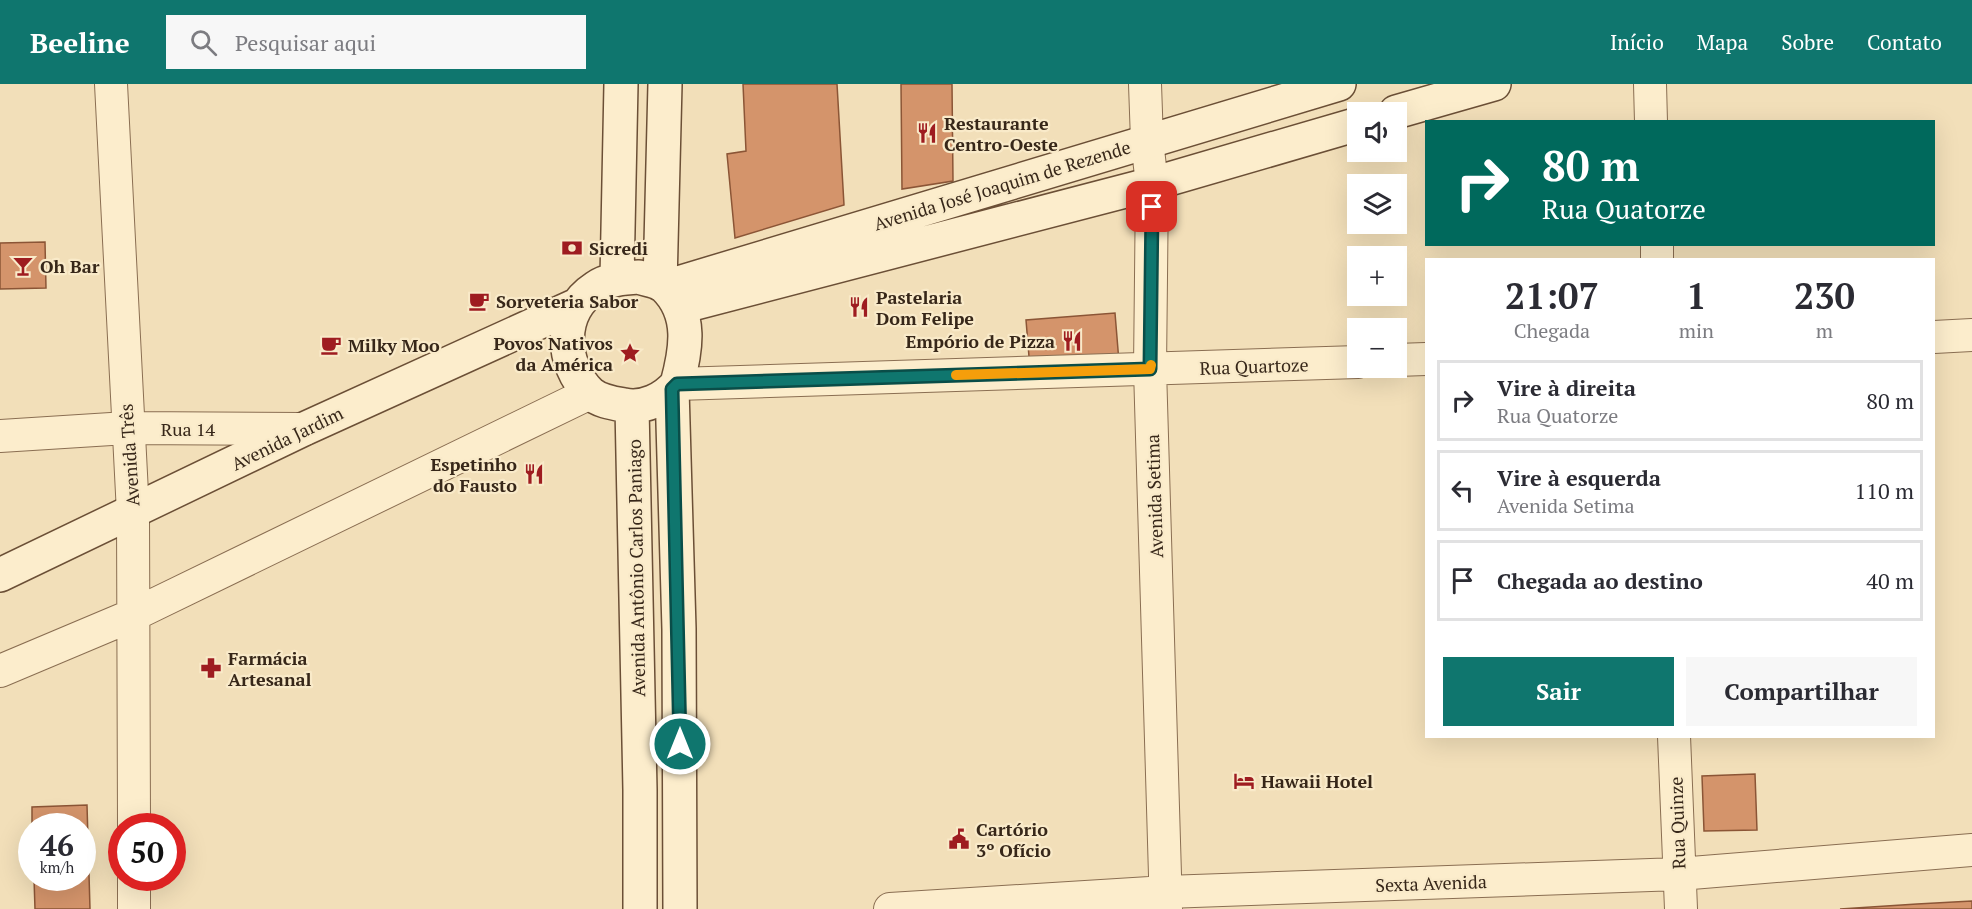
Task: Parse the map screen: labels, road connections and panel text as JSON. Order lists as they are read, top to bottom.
{
  "streets": {
    "main road": ["Avenida José Joaquim de Rezende", "Avenida Jardim", "Avenida Antônio Carlos Paniago"],
    "street": [
      "Rua Quartoze",
      "Rua 14",
      "Avenida Três",
      "Avenida Setima",
      "Rua Quinze",
      "Sexta Avenida"
    ]
  },
  "crossings": [
    ["Avenida José Joaquim de Rezende", "Rua Quartoze"],
    ["Avenida José Joaquim de Rezende", "Avenida Jardim"],
    ["Avenida José Joaquim de Rezende", "Avenida Setima"],
    ["Avenida José Joaquim de Rezende", "Avenida Antônio Carlos Paniago"],
    ["Rua Quartoze", "Avenida Jardim"],
    ["Rua Quartoze", "Avenida Setima"],
    ["Rua Quartoze", "Avenida Antônio Carlos Paniago"],
    ["Rua 14", "Avenida Jardim"],
    ["Rua 14", "Avenida Três"],
    ["Avenida Jardim", "Avenida Três"],
    ["Avenida Jardim", "Avenida Antônio Carlos Paniago"],
    ["Avenida Setima", "Sexta Avenida"],
    ["Rua Quinze", "Sexta Avenida"]
  ],
  "places": {
    "restaurant": [
      "Restaurante Centro-Oeste",
      "Pastelaria Dom Felipe",
      "Empório de Pizza",
      "Espetinho do Fausto"
    ],
    "bank": ["Sicredi"],
    "bar": ["Oh Bar"],
    "cafe": ["Sorveteria Sabor", "Milky Moo"],
    "place": ["Povos Nativos da América"],
    "pharmacy": ["Farmácia Artesanal"],
    "hotel": ["Hawaii Hotel"],
    "public building": ["Cartório 3º Ofício"]
  },
  "page": {
    "header": "Beeline",
    "search": "Pesquisar aqui",
    "nav": [
      "Início",
      "Mapa",
      "Sobre",
      "Contato"
    ],
    "map_buttons": ["+", "−"],
    "turn": ["80 m", "Rua Quatorze"],
    "eta": [
      "21:07",
      "Chegada",
      "1",
      "min",
      "230",
      "m"
    ],
    "list": [
      {
        "name": "Vire à direita",
        "note": "Rua Quatorze",
        "value": "80 m"
      },
      {
        "name": "Vire à esquerda",
        "note": "Avenida Setima",
        "value": "110 m"
      },
      {
        "name": "Chegada ao destino",
        "value": "40 m"
      }
    ],
    "buttons": ["Sair", "Compartilhar"],
    "speed": "46 km/h",
    "limit": "50"
  }
}
